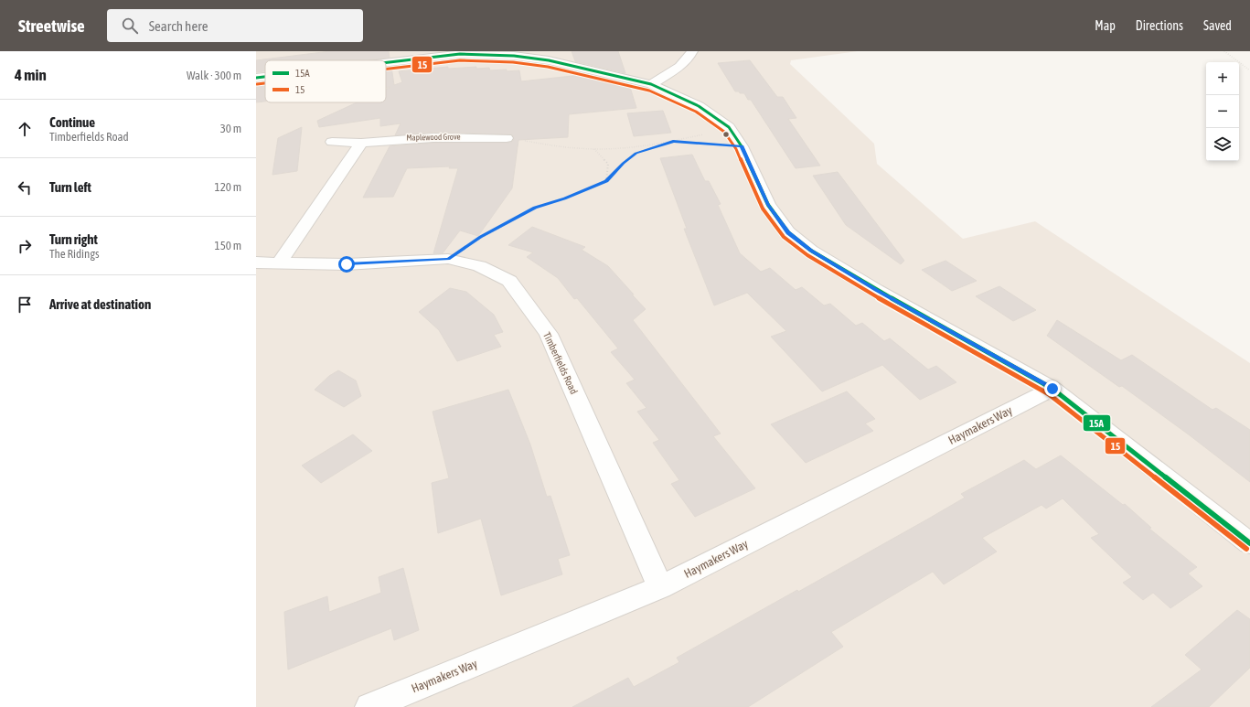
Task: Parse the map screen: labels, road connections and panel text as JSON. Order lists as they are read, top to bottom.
{
  "streets": {
    "street": ["Maplewood Grove", "Timberfields Road", "Haymakers Way"]
  },
  "crossings": [
    ["Timberfields Road", "Haymakers Way"]
  ],
  "lines": ["transit line 15A", "transit line 15"],
  "legend": ["15A", "15"],
  "page": {
    "header": "Streetwise",
    "search": "Search here",
    "nav": ["Map", "Directions", "Saved"],
    "heading": ["4 min", "Walk · 300 m"],
    "map_buttons": ["+", "−"],
    "list": [
      ["Continue", "Timberfields Road", "30 m"],
      ["Turn left", "120 m"],
      ["Turn right", "The Ridings", "150 m"],
      "Arrive at destination"
    ]
  }
}
